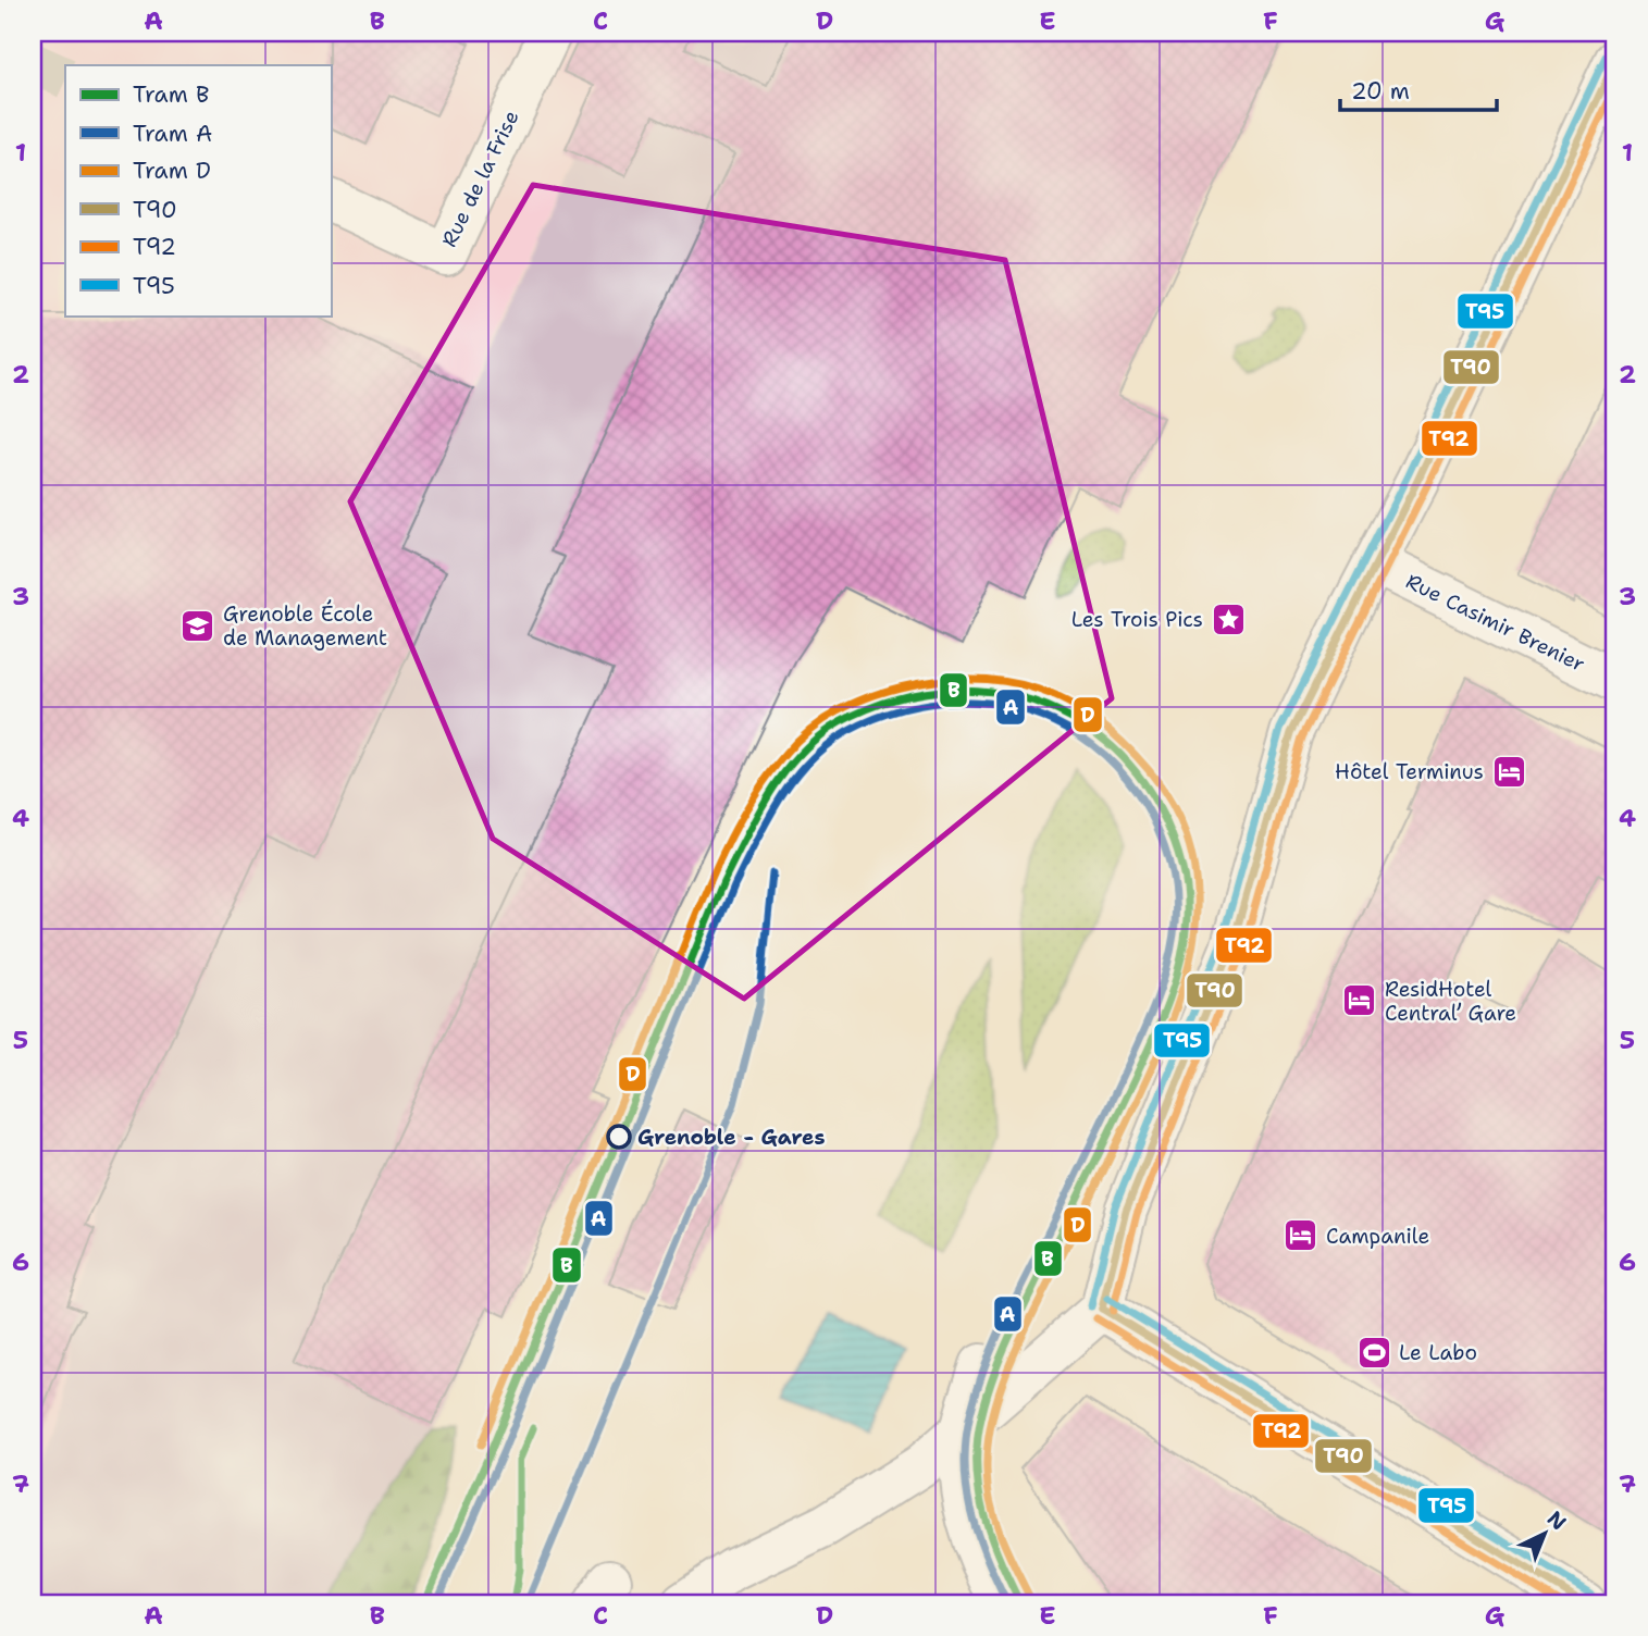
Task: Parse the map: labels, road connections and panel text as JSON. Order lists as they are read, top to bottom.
{
  "streets": {
    "street": ["Rue de la Frise", "Rue Casimir Brenier"]
  },
  "places": {
    "place": ["Les Trois Pics"],
    "school or university": ["Grenoble École de Management"],
    "hotel": ["Hôtel Terminus", "ResidHotel Central’ Gare", "Campanile"],
    "other": ["Grenoble - Gares"],
    "sports": ["Le Labo"]
  },
  "lines": [
    "transit line T95",
    "transit line T90",
    "transit line T92",
    "tram line D",
    "tram line B",
    "tram line A"
  ],
  "legend": [
    "Tram B",
    "Tram A",
    "Tram D",
    "T90",
    "T92",
    "T95"
  ],
  "scale_bar": "20 m",
  "north": "top right",
  "grid": {
    "columns": [
      "A",
      "B",
      "C",
      "D",
      "E",
      "F",
      "G"
    ],
    "rows": [
      "1",
      "2",
      "3",
      "4",
      "5",
      "6",
      "7"
    ]
  }
}
